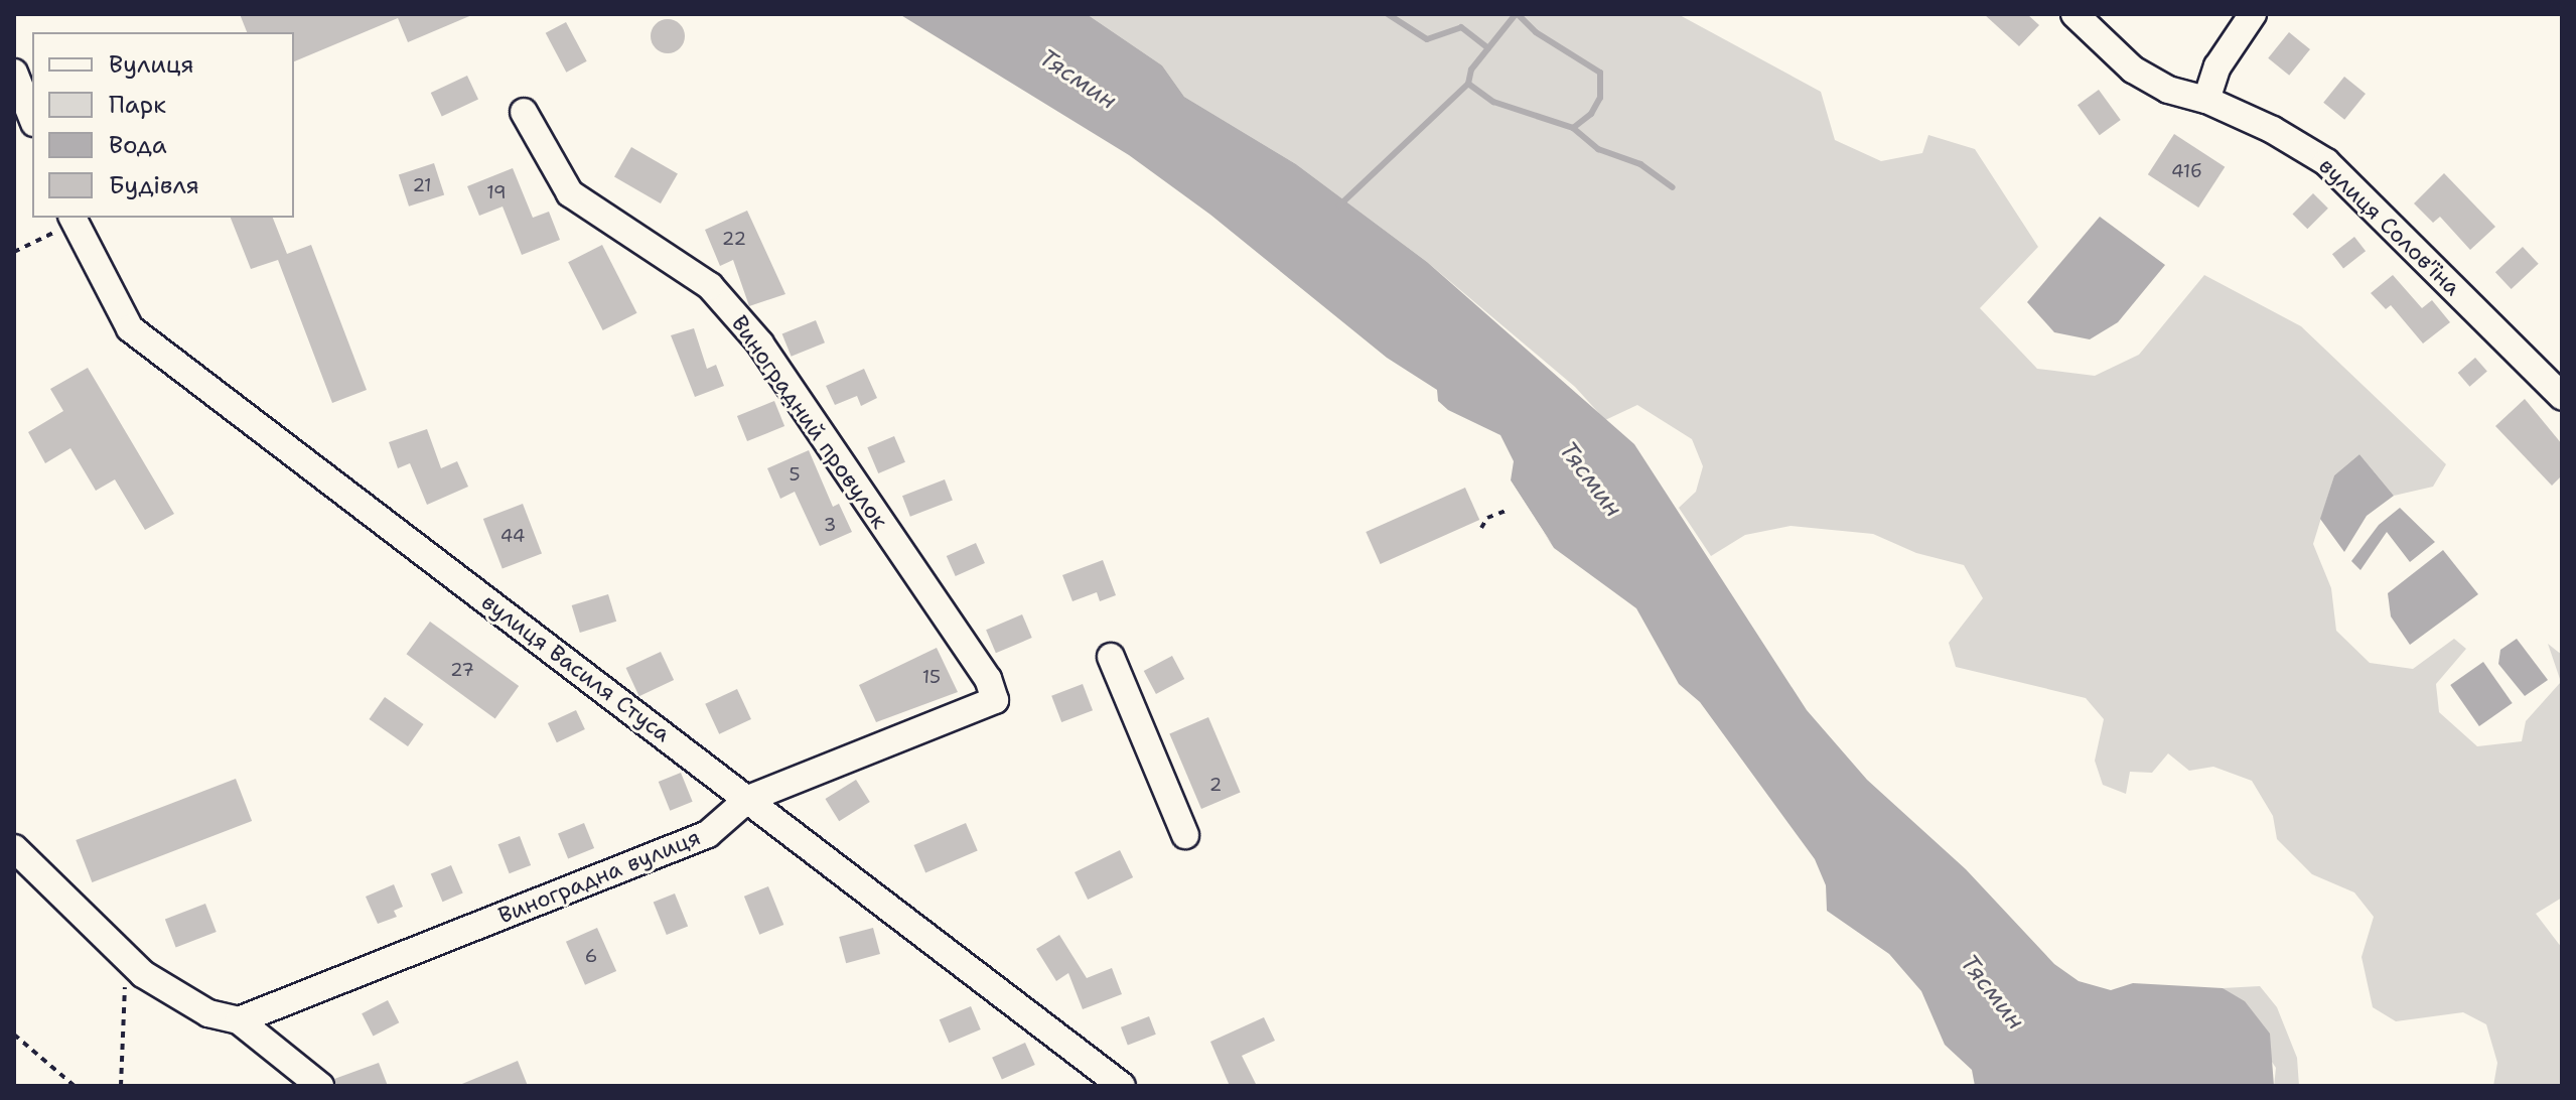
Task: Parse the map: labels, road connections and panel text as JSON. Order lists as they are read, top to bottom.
{
  "streets": {
    "street": [
      "вулиця Солов'їна",
      "Виноградний провулок",
      "вулиця Василя Стуса",
      "Виноградна вулиця"
    ]
  },
  "crossings": [
    ["Виноградний провулок", "Виноградна вулиця"],
    ["вулиця Василя Стуса", "Виноградна вулиця"]
  ],
  "water": ["Тясмин"],
  "house_numbers": [
    "41б",
    "21",
    "19",
    "22",
    "5",
    "3",
    "44",
    "27",
    "15",
    "2",
    "6"
  ],
  "legend": [
    "Вулиця",
    "Парк",
    "Вода",
    "Будівля"
  ]
}
